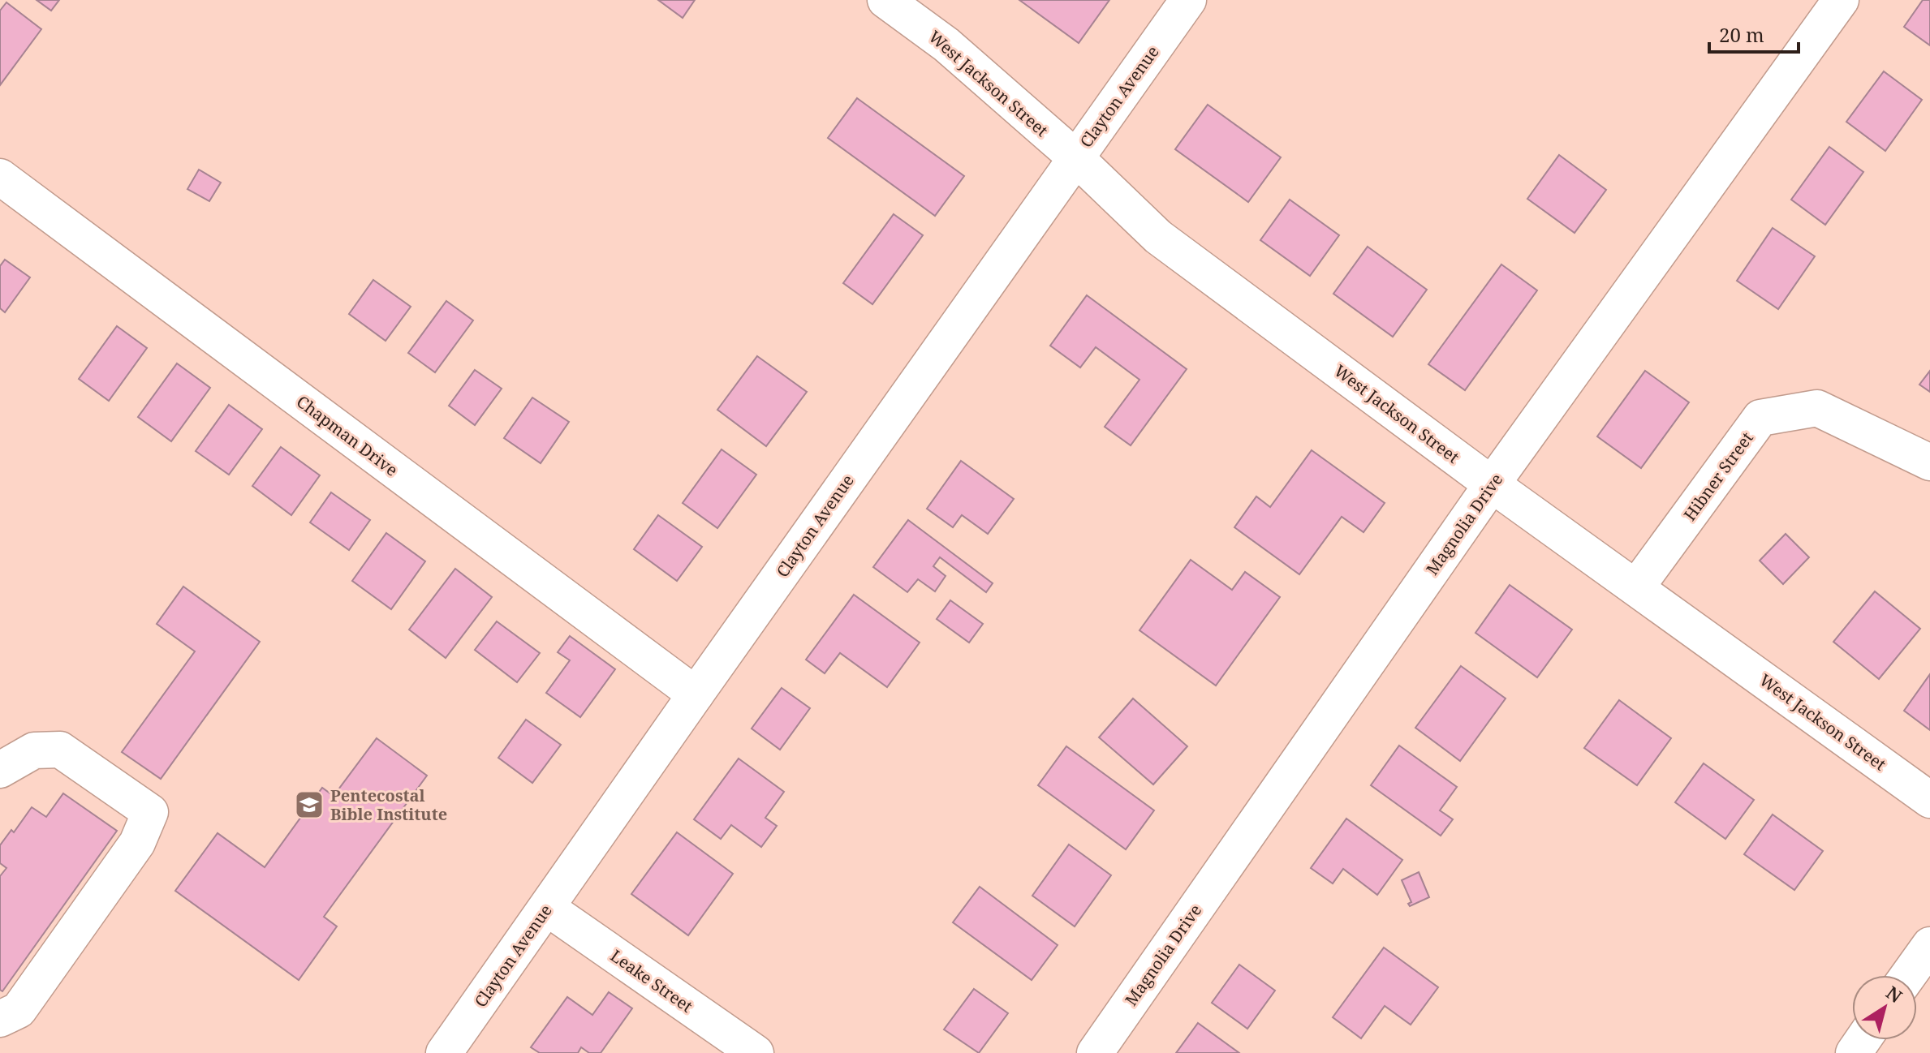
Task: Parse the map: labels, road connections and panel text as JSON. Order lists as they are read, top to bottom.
{
  "streets": {
    "street": [
      "West Jackson Street",
      "Clayton Avenue",
      "Chapman Drive",
      "Hibner Street",
      "Magnolia Drive",
      "Leake Street"
    ]
  },
  "crossings": [
    ["West Jackson Street", "Clayton Avenue"],
    ["West Jackson Street", "Hibner Street"],
    ["West Jackson Street", "Magnolia Drive"],
    ["Clayton Avenue", "Chapman Drive"],
    ["Clayton Avenue", "Leake Street"]
  ],
  "places": {
    "school or university": ["Pentecostal Bible Institute"]
  },
  "scale_bar": "20 m",
  "north": "top right"
}
